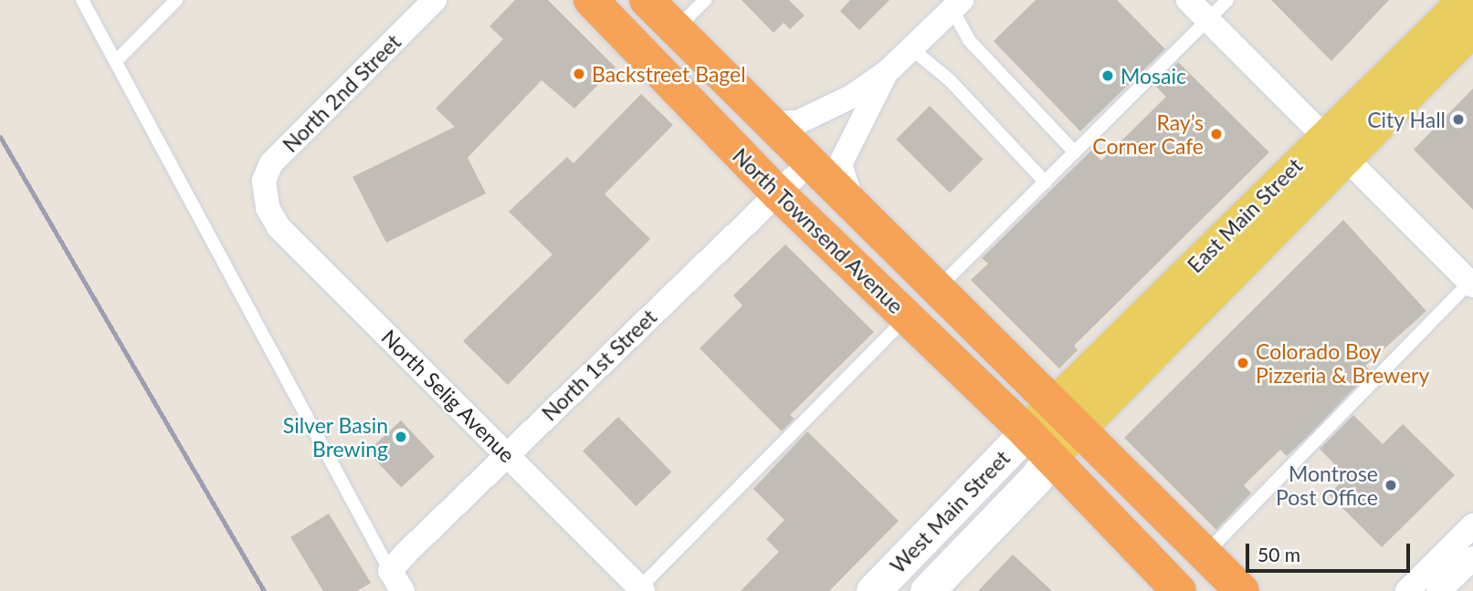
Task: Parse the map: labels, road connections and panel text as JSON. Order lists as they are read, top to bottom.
{
  "streets": {
    "highway": ["North Townsend Avenue"],
    "main road": ["East Main Street", "West Main Street"],
    "street": ["North 2nd Street", "North 1st Street", "North Selig Avenue"]
  },
  "crossings": [
    ["North 2nd Street", "North Selig Avenue"],
    ["East Main Street", "North Townsend Avenue"],
    ["East Main Street", "West Main Street"],
    ["North Townsend Avenue", "North 1st Street"],
    ["North Townsend Avenue", "West Main Street"],
    ["North 1st Street", "North Selig Avenue"]
  ],
  "places": [
    "Backstreet Bagel",
    "Mosaic",
    "City Hall",
    "Ray’s Corner Cafe",
    "Colorado Boy Pizzeria & Brewery",
    "Silver Basin Brewing",
    "Montrose Post Office"
  ],
  "scale_bar": "50 m"
}
